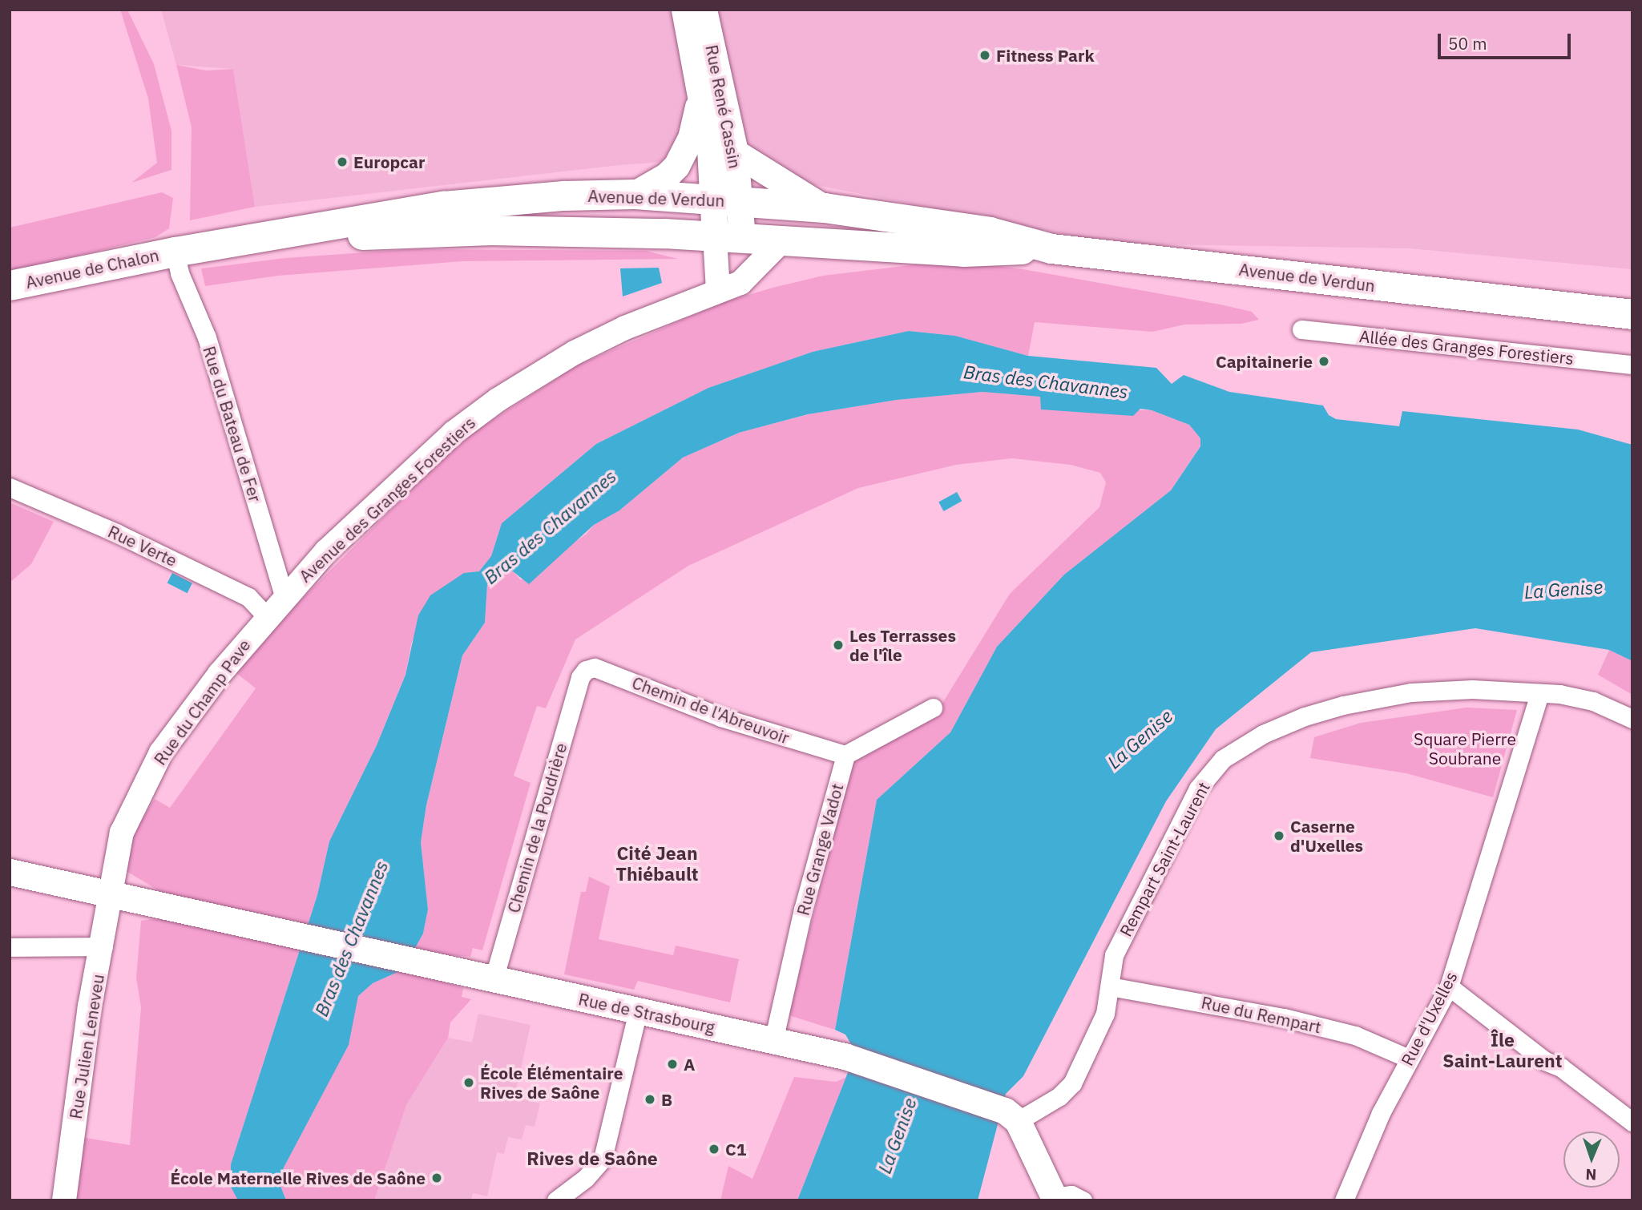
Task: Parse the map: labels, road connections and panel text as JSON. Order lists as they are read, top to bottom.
{
  "streets": {
    "main road": [
      "Rue René Cassin",
      "Avenue de Verdun",
      "Avenue de Chalon",
      "Rue de Strasbourg"
    ],
    "street": [
      "Allée des Granges Forestiers",
      "Rue du Bateau de Fer",
      "Avenue des Granges Forestiers",
      "Rue Verte",
      "Rue du Champ Pave",
      "Chemin de l'Abreuvoir",
      "Chemin de la Poudrière",
      "Rue Grange Vadot",
      "Rempart Saint-Laurent",
      "Rue du Rempart",
      "Rue d'Uxelles",
      "Rue Julien Leneveu"
    ]
  },
  "crossings": [
    ["Rue René Cassin", "Avenue de Verdun"],
    ["Avenue de Verdun", "Avenue de Chalon"],
    ["Avenue de Verdun", "Rue du Bateau de Fer"],
    ["Avenue de Chalon", "Rue du Bateau de Fer"],
    ["Rue du Bateau de Fer", "Avenue des Granges Forestiers"],
    ["Rue du Bateau de Fer", "Rue du Champ Pave"],
    ["Avenue des Granges Forestiers", "Rue du Champ Pave"],
    ["Rue Verte", "Rue du Champ Pave"],
    ["Rue du Champ Pave", "Rue de Strasbourg"],
    ["Rue du Champ Pave", "Rue Julien Leneveu"],
    ["Chemin de l'Abreuvoir", "Chemin de la Poudrière"],
    ["Chemin de l'Abreuvoir", "Rue Grange Vadot"],
    ["Chemin de la Poudrière", "Rue de Strasbourg"],
    ["Rue Grange Vadot", "Rue de Strasbourg"],
    ["Rempart Saint-Laurent", "Rue de Strasbourg"],
    ["Rempart Saint-Laurent", "Rue du Rempart"],
    ["Rempart Saint-Laurent", "Rue d'Uxelles"],
    ["Rue de Strasbourg", "Rue Julien Leneveu"],
    ["Rue du Rempart", "Rue d'Uxelles"]
  ],
  "districts": ["Cité Jean Thiébault", "Île Saint-Laurent", "Rives de Saône"],
  "water": ["Bras des Chavannes", "La Genise"],
  "parks": ["Square Pierre Soubrane"],
  "places": [
    "Fitness Park",
    "Europcar",
    "Capitainerie",
    "Les Terrasses de l'île",
    "Caserne d'Uxelles",
    "A",
    "École Élémentaire Rives de Saône",
    "B",
    "C1",
    "École Maternelle Rives de Saône"
  ],
  "scale_bar": "50 m",
  "north": "bottom"
}
